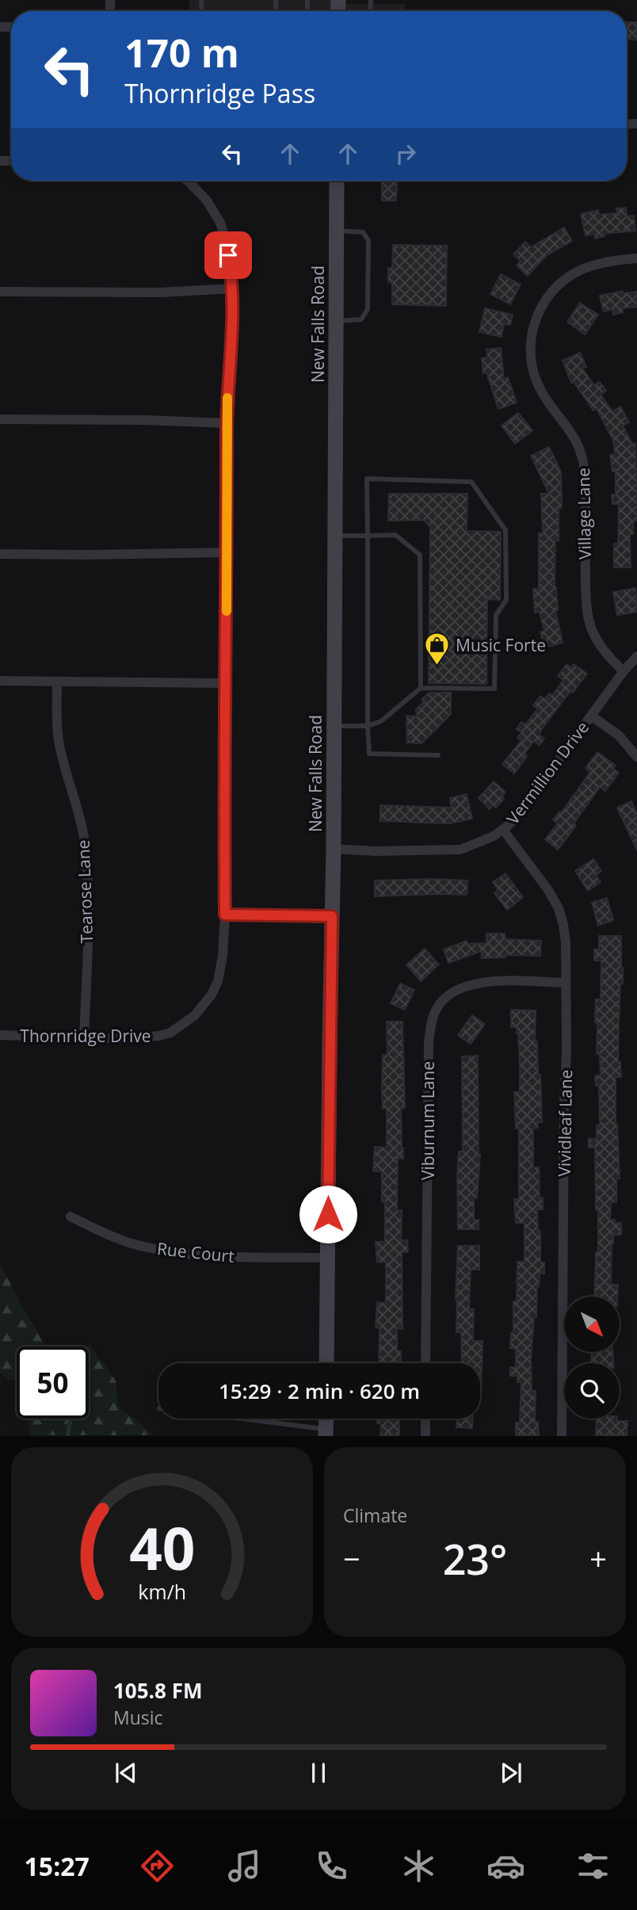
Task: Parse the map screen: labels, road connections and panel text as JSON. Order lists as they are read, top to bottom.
{
  "streets": {
    "main road": ["New Falls Road"],
    "street": [
      "Village Lane",
      "Vermillion Drive",
      "Tearose Lane",
      "Thornridge Drive",
      "Viburnum Lane",
      "Vividleaf Lane",
      "Rue Court"
    ]
  },
  "crossings": [
    ["New Falls Road", "Vermillion Drive"],
    ["New Falls Road", "Rue Court"],
    ["Village Lane", "Vermillion Drive"],
    ["Vermillion Drive", "Vividleaf Lane"],
    ["Tearose Lane", "Thornridge Drive"],
    ["Viburnum Lane", "Vividleaf Lane"]
  ],
  "places": {
    "shop": ["Music Forte"]
  },
  "north": "bottom right",
  "page": {
    "turn": ["170 m", "Thornridge Pass"],
    "limit": "50",
    "trip": "15:29 · 2 min · 620 m",
    "tile": "Climate",
    "heat": ["−", "23°", "+"],
    "song": ["105.8 FM", "Music"],
    "tabs": "15:27",
    "gauge": ["40", "km/h"]
  }
}
